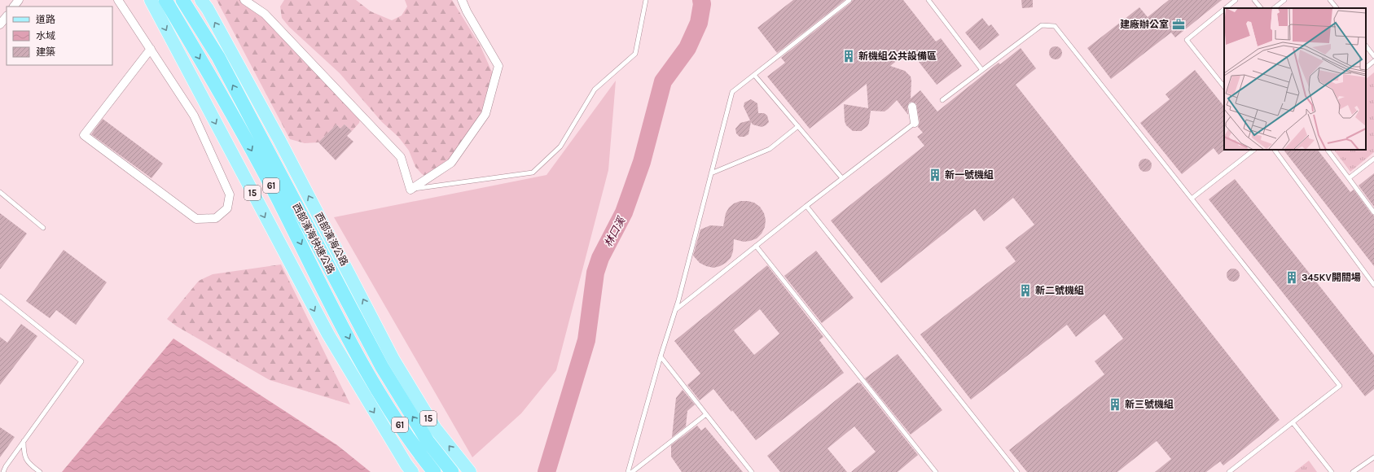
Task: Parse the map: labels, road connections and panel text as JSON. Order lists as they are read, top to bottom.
{
  "streets": {
    "highway": ["61", "西部濱海快速公路"],
    "main road": ["15", "西部濱海公路"]
  },
  "water": ["林口溪"],
  "places": {
    "office": ["建廠辦公室"],
    "building": [
      "新機組公共設備區",
      "新一號機組",
      "345KV開關場",
      "新二號機組",
      "新三號機組"
    ]
  },
  "legend": ["道路", "水域", "建築"]
}
